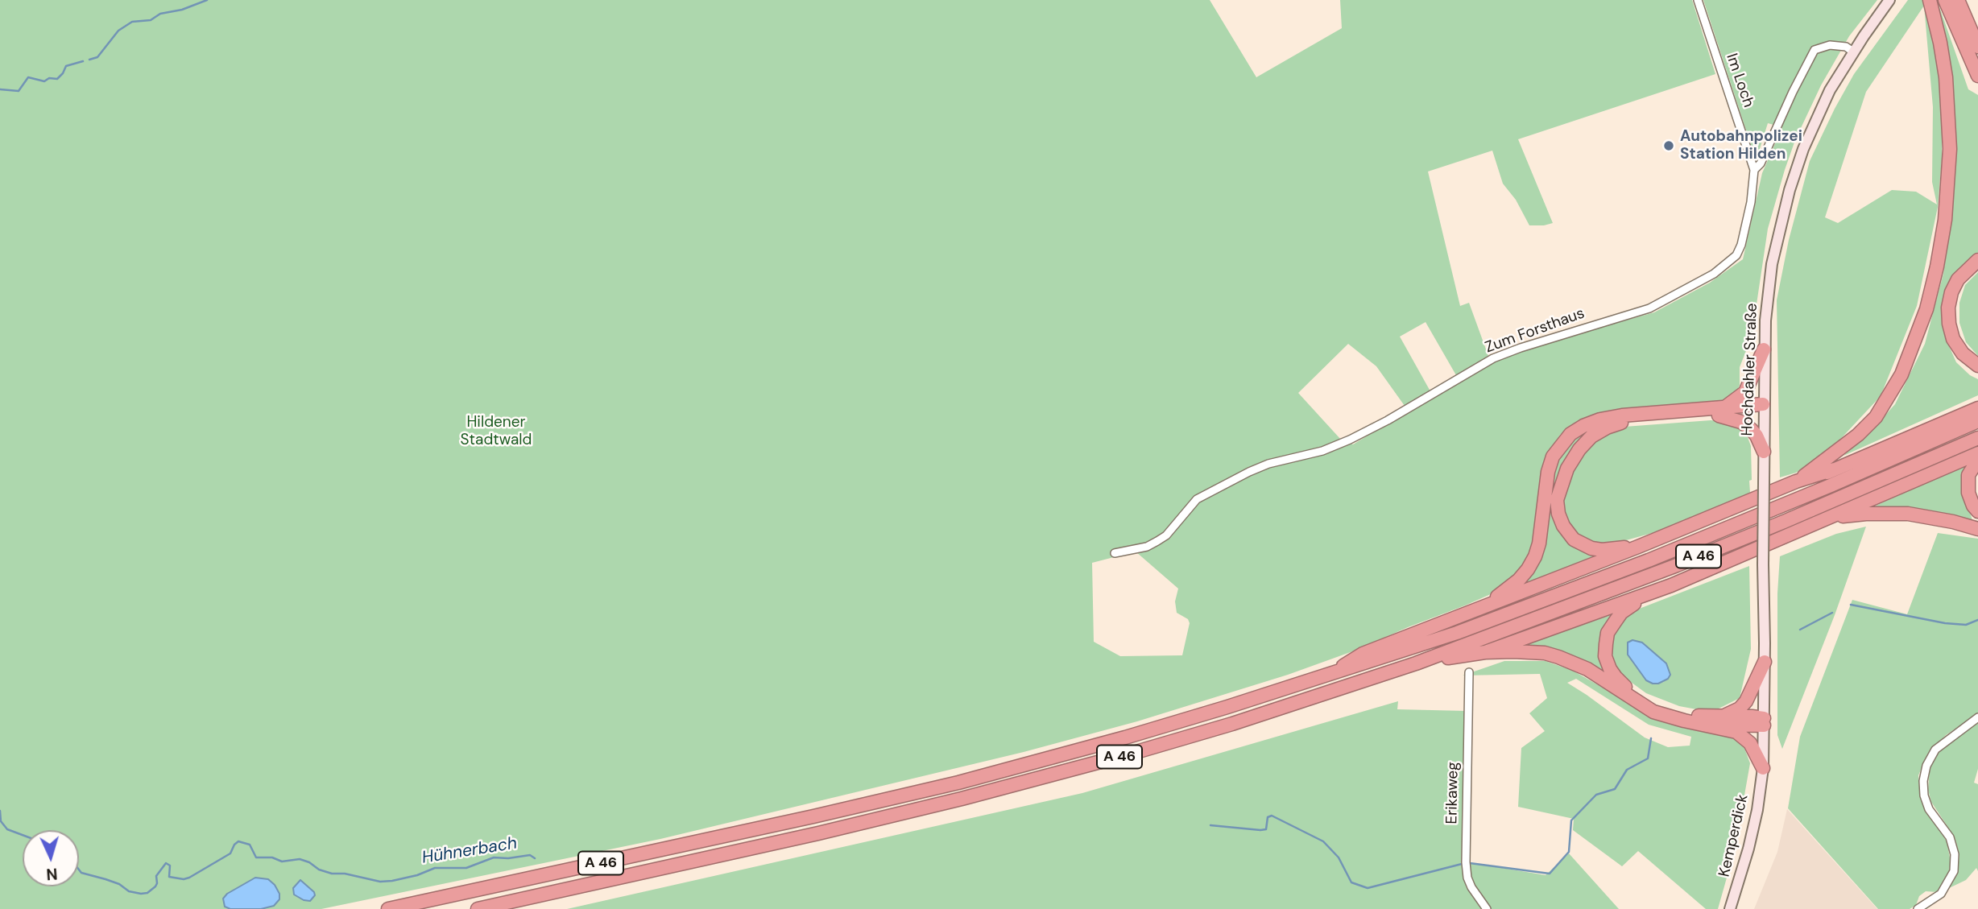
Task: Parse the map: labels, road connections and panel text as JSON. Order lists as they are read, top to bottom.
{
  "streets": {
    "highway": ["A 46"],
    "main road": ["Hochdahler Straße", "Kemperdick"],
    "street": ["Im Loch", "Zum Forsthaus", "Erikaweg"]
  },
  "crossings": [
    ["Im Loch", "Zum Forsthaus"],
    ["Zum Forsthaus", "Hochdahler Straße"],
    ["Hochdahler Straße", "Kemperdick"]
  ],
  "water": ["Hühnerbach"],
  "parks": ["Hildener Stadtwald"],
  "places": ["Autobahnpolizei Station Hilden"],
  "north": "bottom"
}
